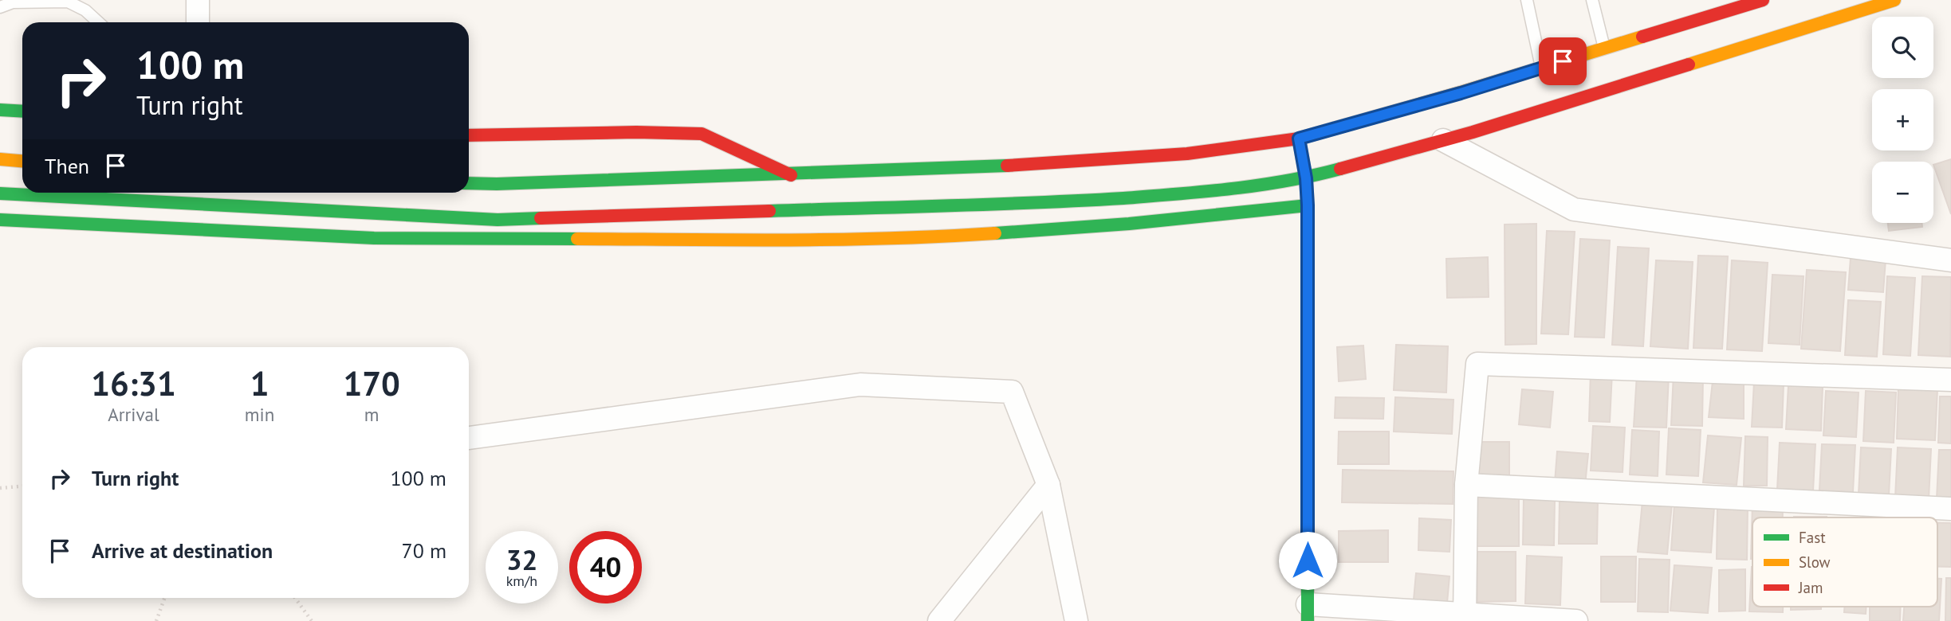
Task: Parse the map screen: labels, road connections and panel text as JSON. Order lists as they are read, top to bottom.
{
  "legend": ["Fast", "Slow", "Jam"],
  "page": {
    "map_buttons": ["+", "−"],
    "turn": ["100 m", "Turn right"],
    "then": "Then",
    "eta": [
      "16:31",
      "Arrival",
      "1",
      "min",
      "170",
      "m"
    ],
    "list": [
      {
        "name": "Turn right",
        "value": "100 m"
      },
      {
        "name": "Arrive at destination",
        "value": "70 m"
      }
    ],
    "speed": "32 km/h",
    "limit": "40"
  }
}
